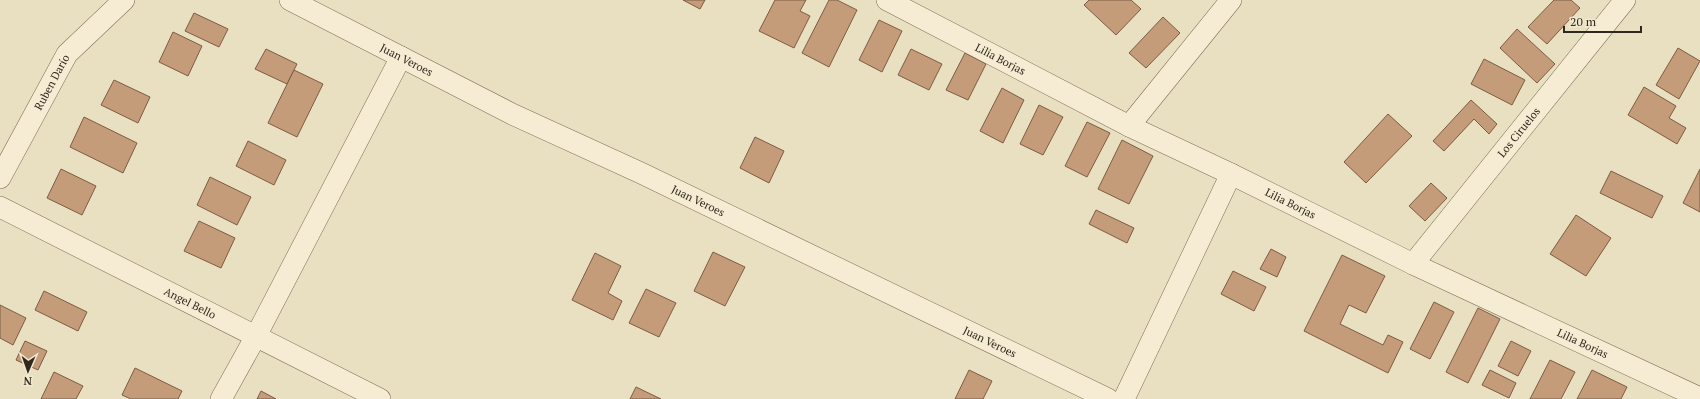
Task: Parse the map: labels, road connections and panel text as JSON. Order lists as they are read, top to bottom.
{
  "streets": {
    "street": [
      "Lilia Borjas",
      "Juan Veroes",
      "Ruben Darío",
      "Los Ciruelos",
      "Angel Bello"
    ]
  },
  "crossings": [
    ["Lilia Borjas", "Los Ciruelos"]
  ],
  "scale_bar": "20 m",
  "north": "bottom"
}
